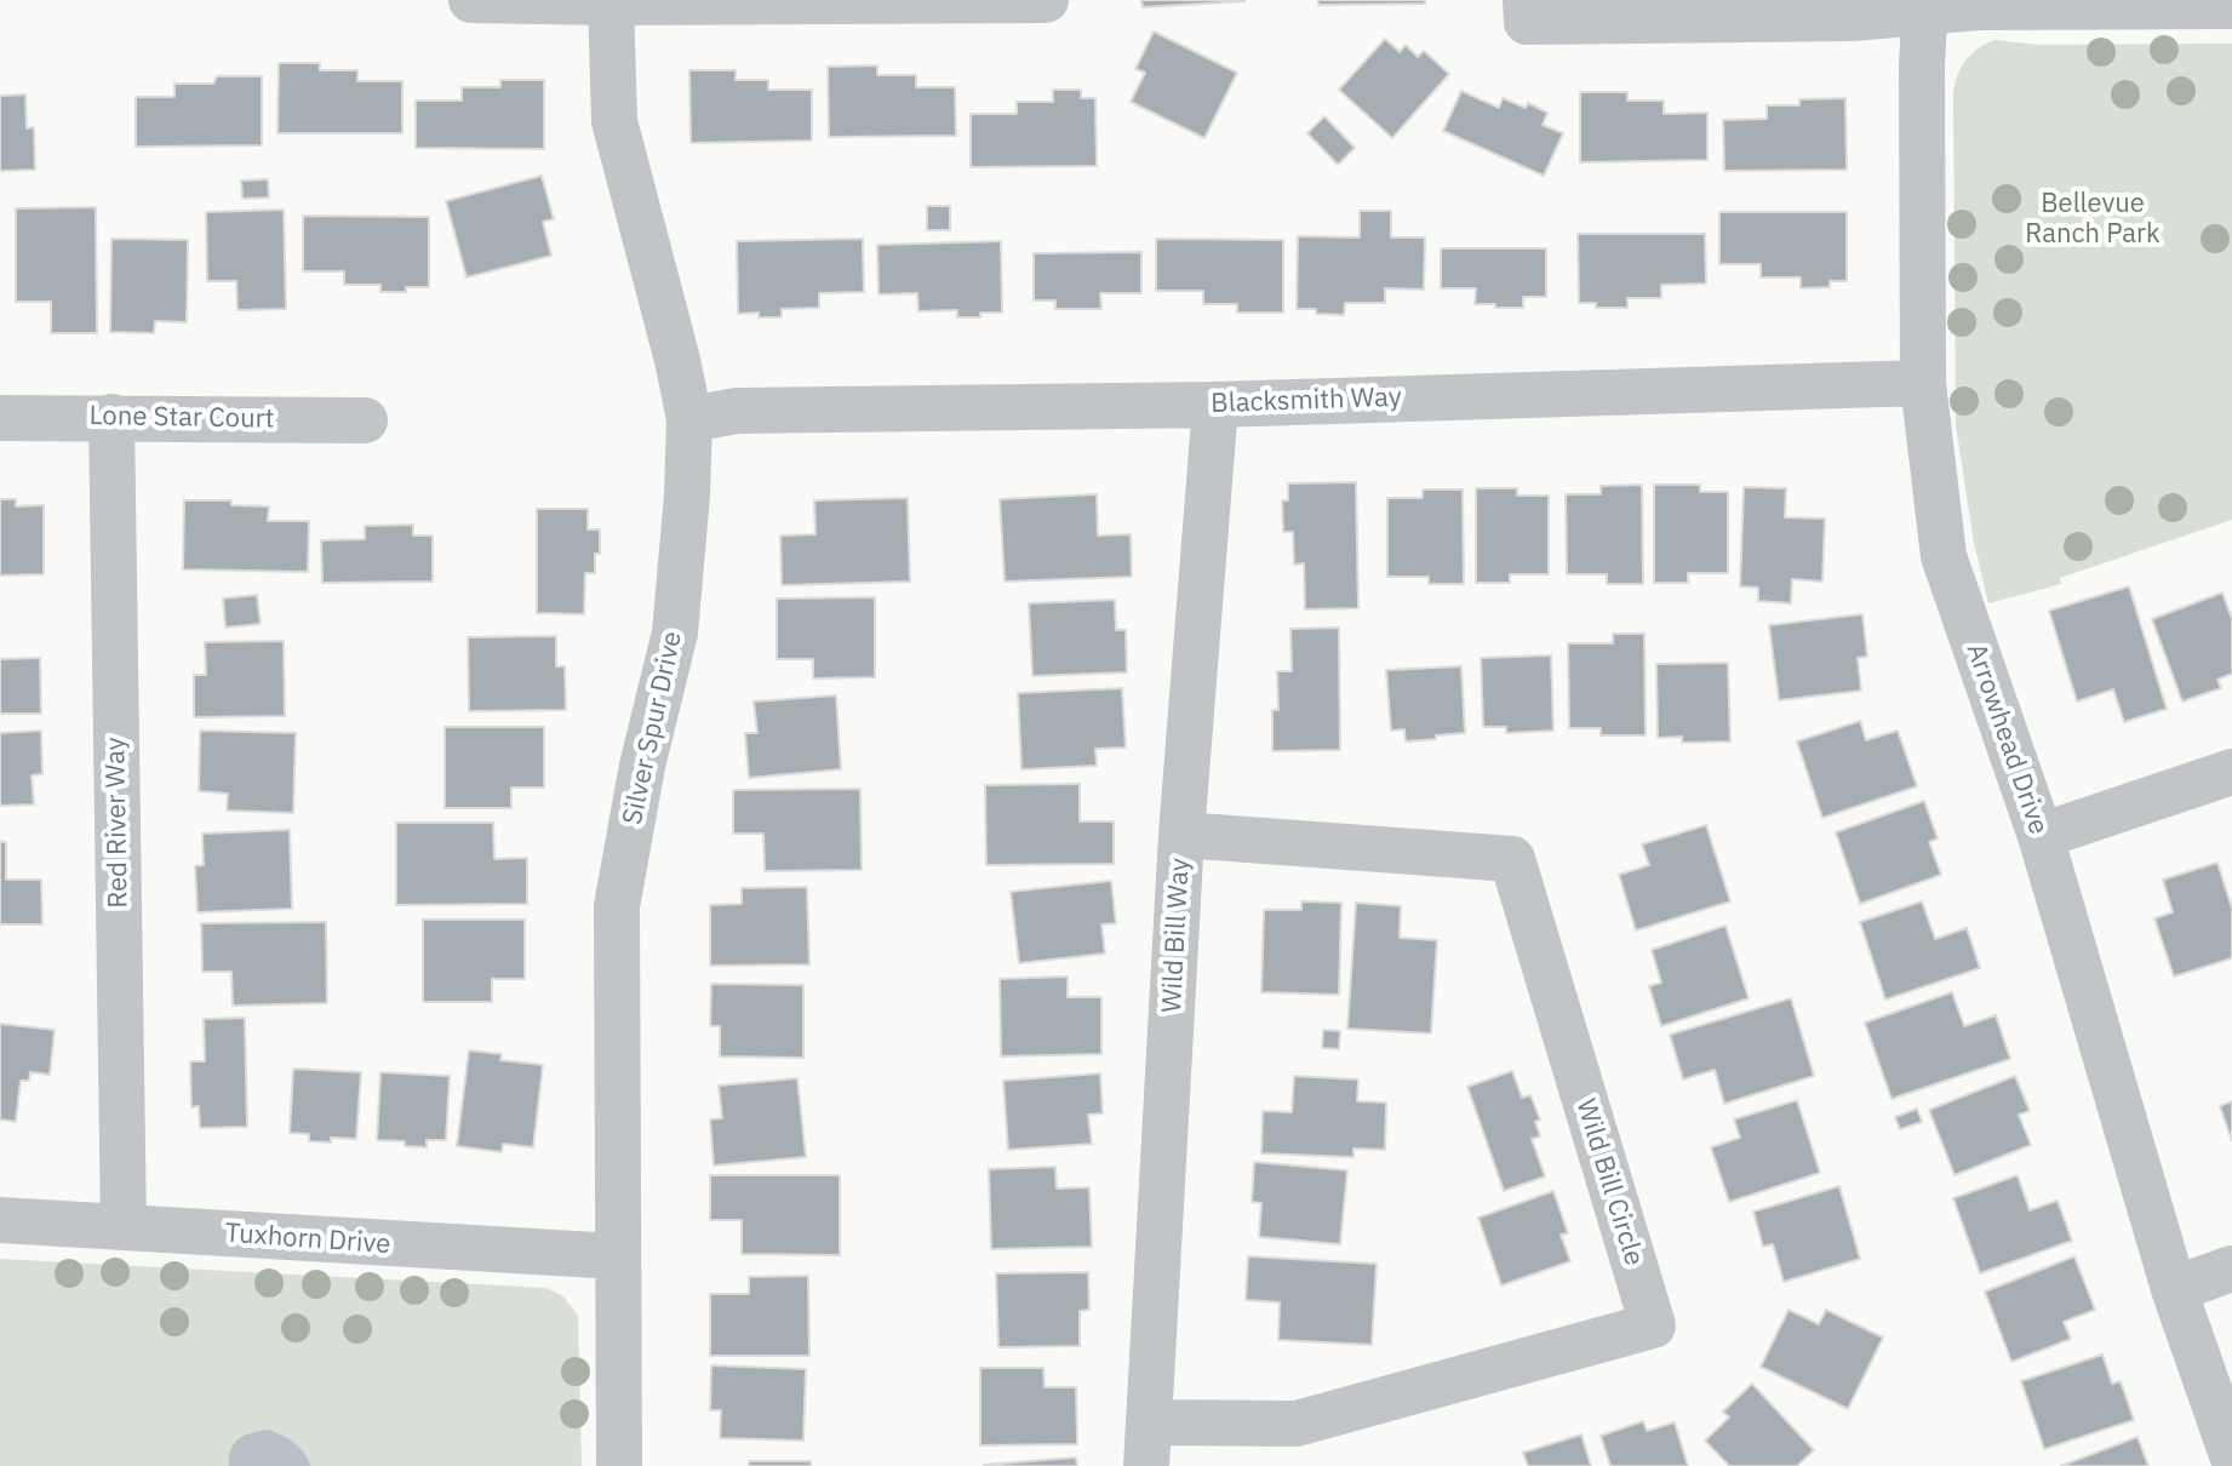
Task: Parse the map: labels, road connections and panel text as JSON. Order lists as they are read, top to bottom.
{
  "streets": {
    "street": [
      "Blacksmith Way",
      "Lone Star Court",
      "Silver Spur Drive",
      "Arrowhead Drive",
      "Red River Way",
      "Wild Bill Way",
      "Wild Bill Circle",
      "Tuxhorn Drive"
    ]
  },
  "crossings": [
    ["Blacksmith Way", "Silver Spur Drive"],
    ["Blacksmith Way", "Arrowhead Drive"],
    ["Blacksmith Way", "Wild Bill Way"],
    ["Lone Star Court", "Red River Way"],
    ["Silver Spur Drive", "Tuxhorn Drive"],
    ["Red River Way", "Tuxhorn Drive"],
    ["Wild Bill Way", "Wild Bill Circle"]
  ],
  "parks": ["Bellevue Ranch Park"]
}
